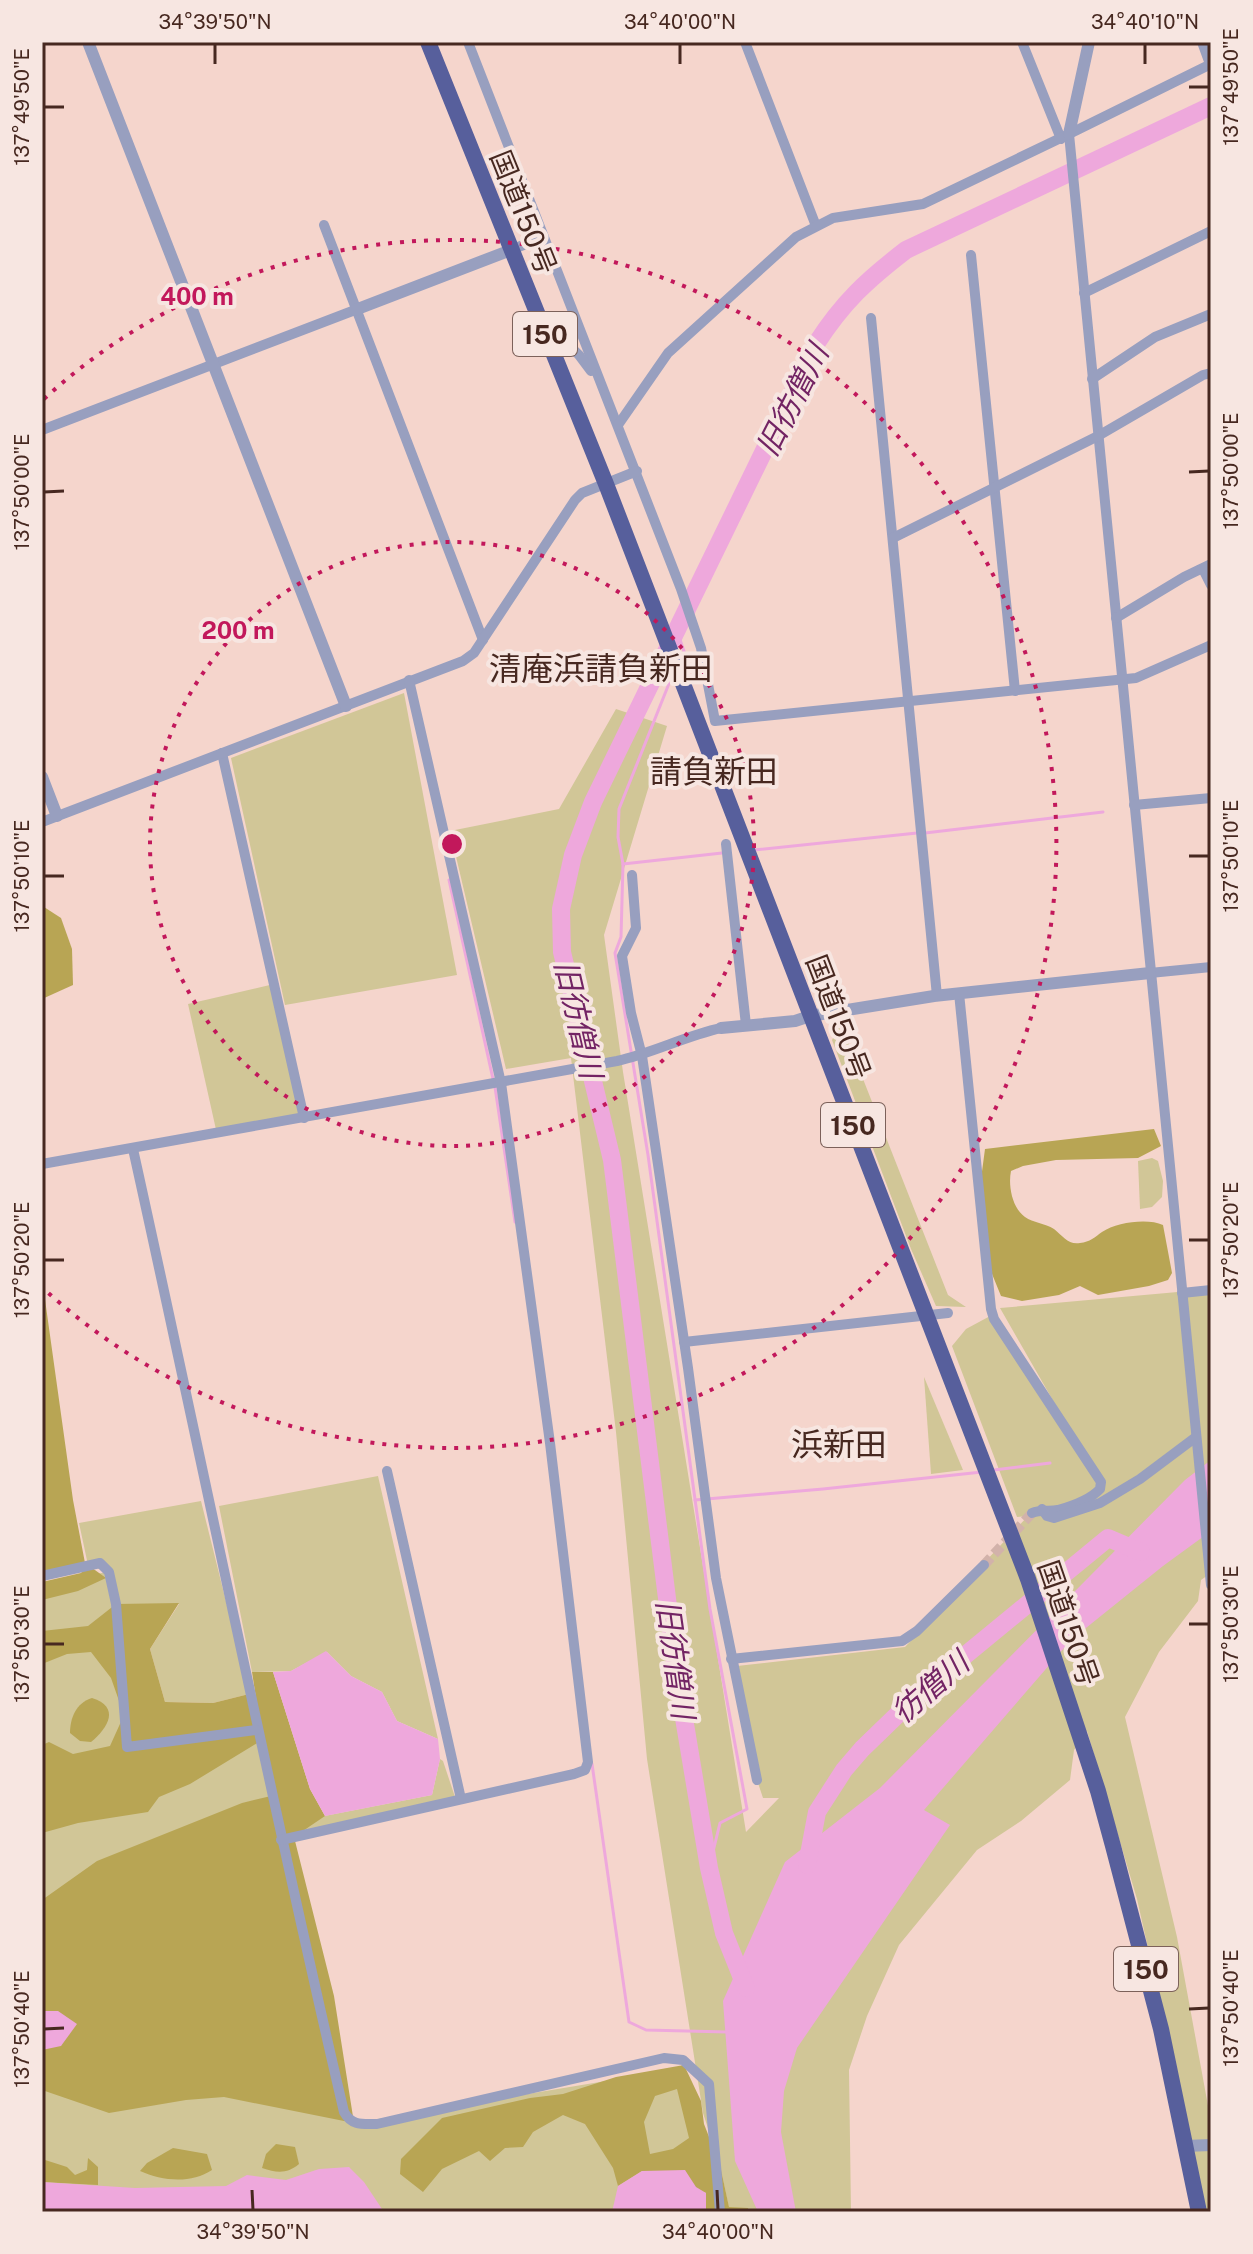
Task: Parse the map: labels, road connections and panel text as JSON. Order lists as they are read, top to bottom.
{
  "streets": {
    "highway": ["国道150号", "150"]
  },
  "districts": ["清庵浜請負新田", "請負新田", "浜新田"],
  "water": ["旧彷僧川", "彷僧川"],
  "coordinates": [
    "34°39'50\"N",
    "34°40'00\"N",
    "34°40'10\"N",
    "137°49'50\"E",
    "137°50'00\"E",
    "137°50'10\"E",
    "137°50'20\"E",
    "137°50'30\"E",
    "137°50'40\"E"
  ],
  "rings": ["400 m", "200 m"]
}
